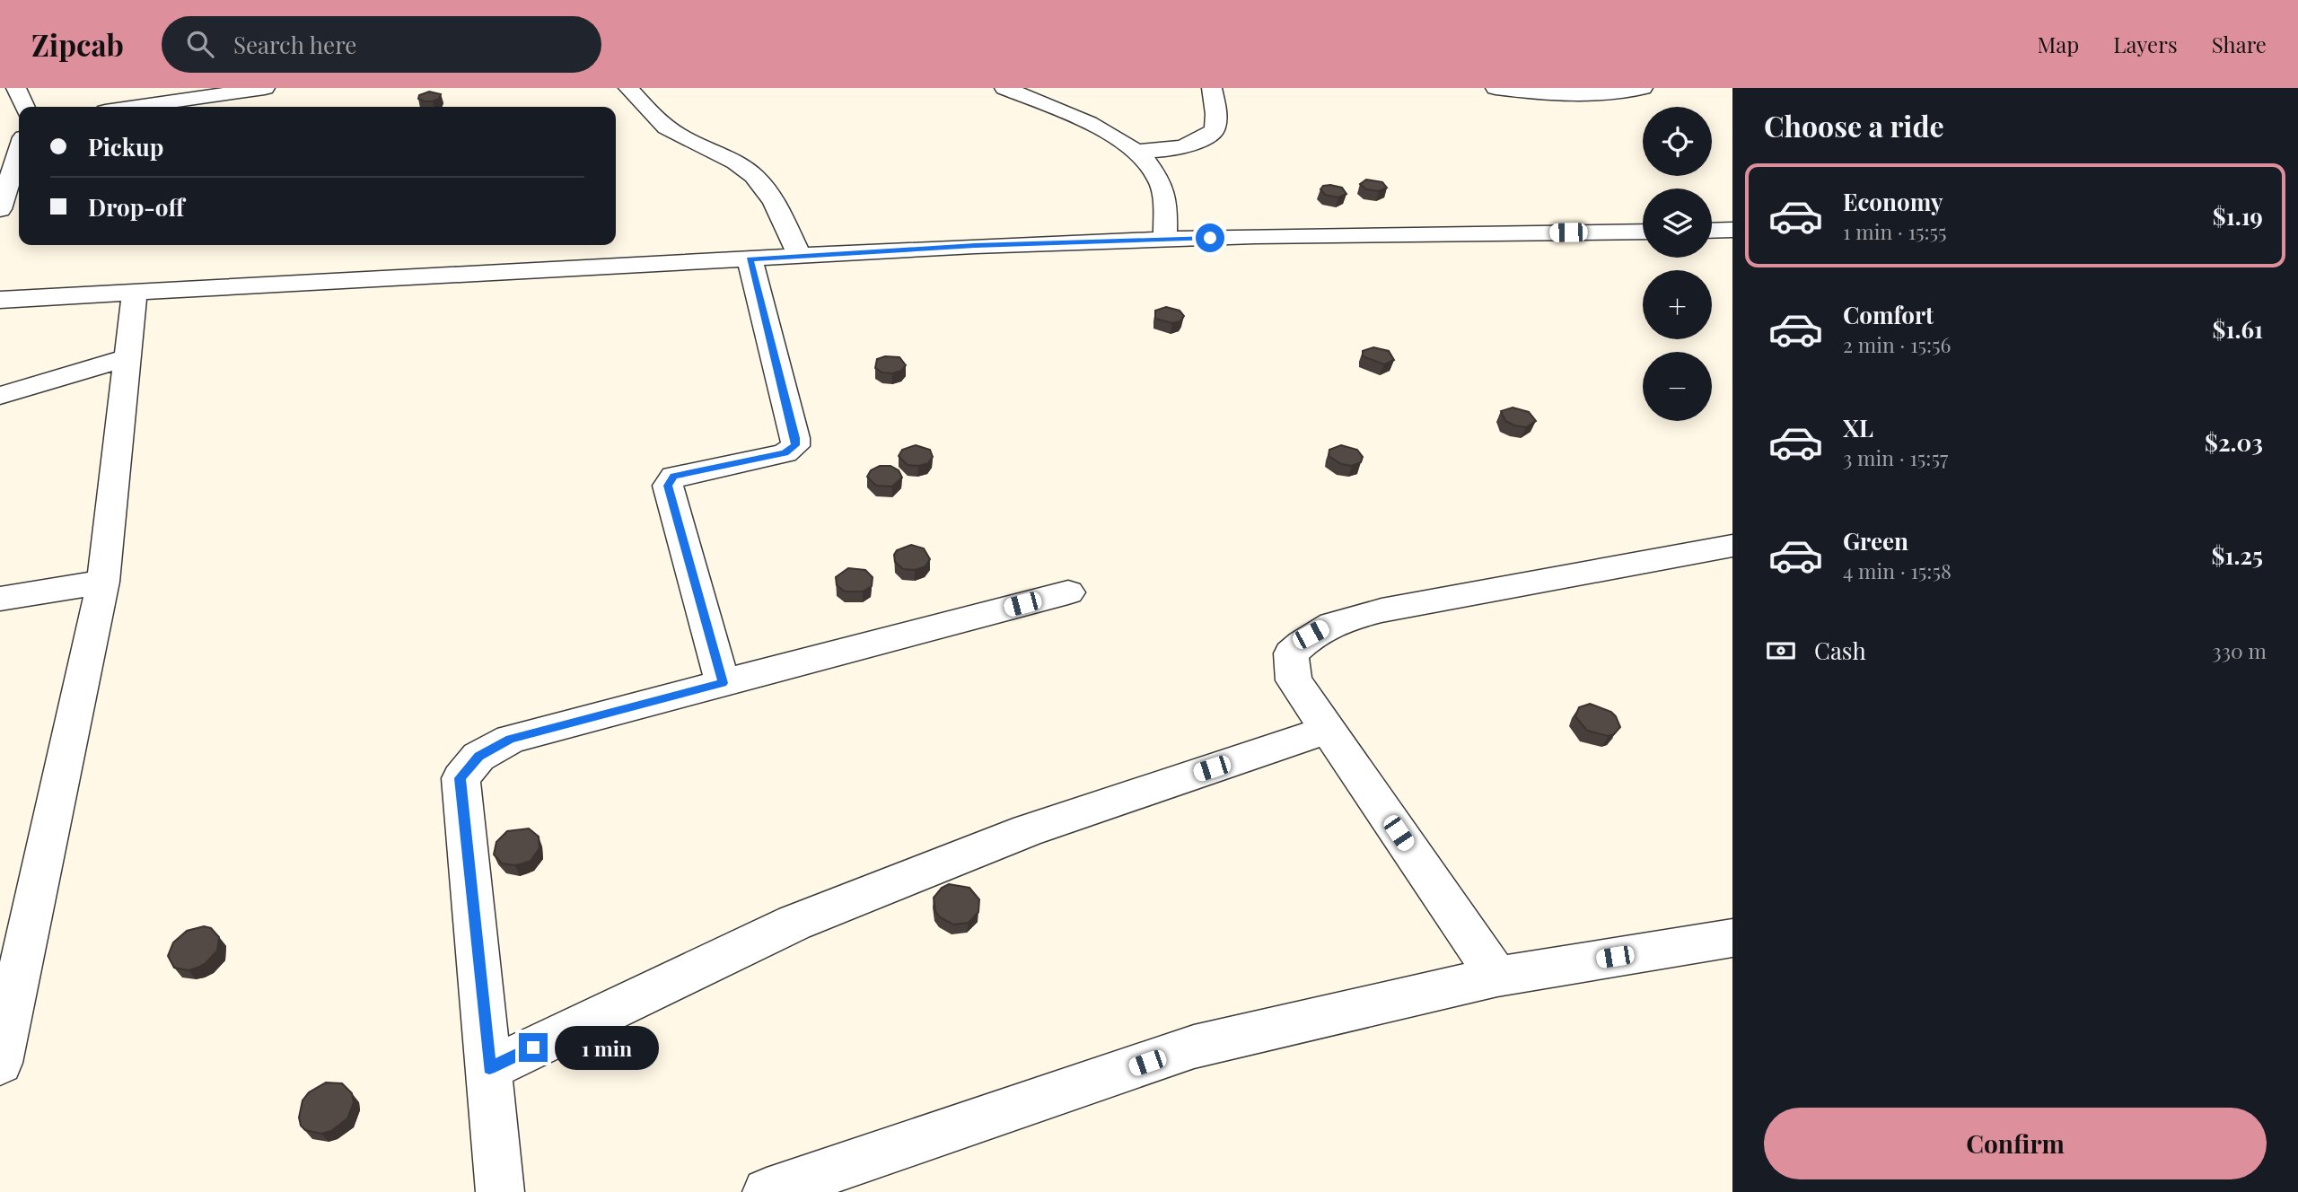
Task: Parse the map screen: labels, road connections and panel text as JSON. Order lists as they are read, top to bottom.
{
  "page": {
    "header": "Zipcab",
    "search": "Search here",
    "nav": ["Map", "Layers", "Share"],
    "heading": "Choose a ride",
    "map_buttons": ["+", "−"],
    "banner": ["Pickup", "Drop-off"],
    "list": [
      {
        "name": "Economy",
        "note": "1 min · 15:55",
        "value": "$1.19"
      },
      {
        "name": "Comfort",
        "note": "2 min · 15:56",
        "value": "$1.61"
      },
      {
        "name": "XL",
        "note": "3 min · 15:57",
        "value": "$2.03"
      },
      {
        "name": "Green",
        "note": "4 min · 15:58",
        "value": "$1.25"
      }
    ],
    "pay": ["Cash", "330 m"],
    "bubble": "1 min",
    "buttons": "Confirm"
  }
}
